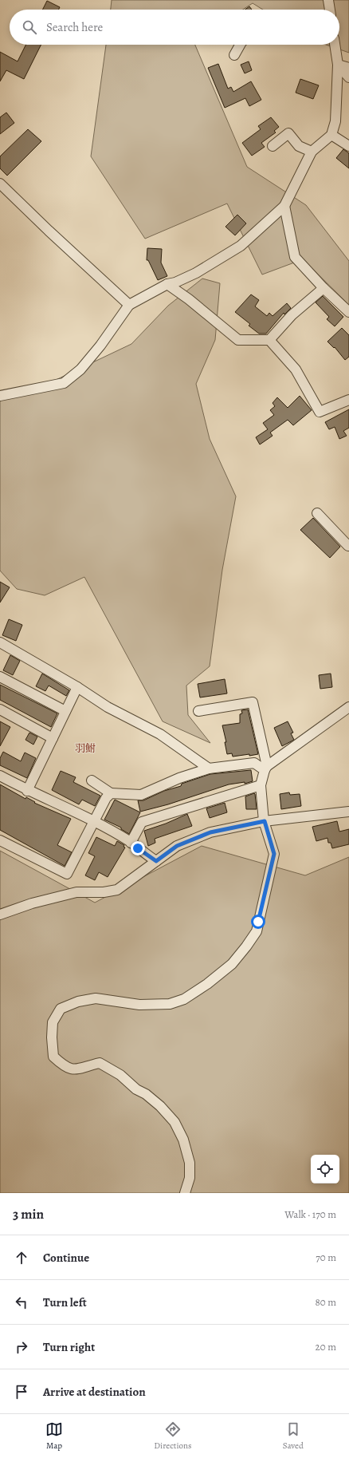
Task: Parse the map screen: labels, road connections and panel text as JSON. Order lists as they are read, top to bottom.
{
  "districts": ["羽鮒"],
  "page": {
    "search": "Search here",
    "heading": ["3 min", "Walk · 170 m"],
    "list": [
      ["Continue", "70 m"],
      ["Turn left", "80 m"],
      ["Turn right", "20 m"],
      "Arrive at destination"
    ],
    "nav": ["Map", "Directions", "Saved"]
  }
}
